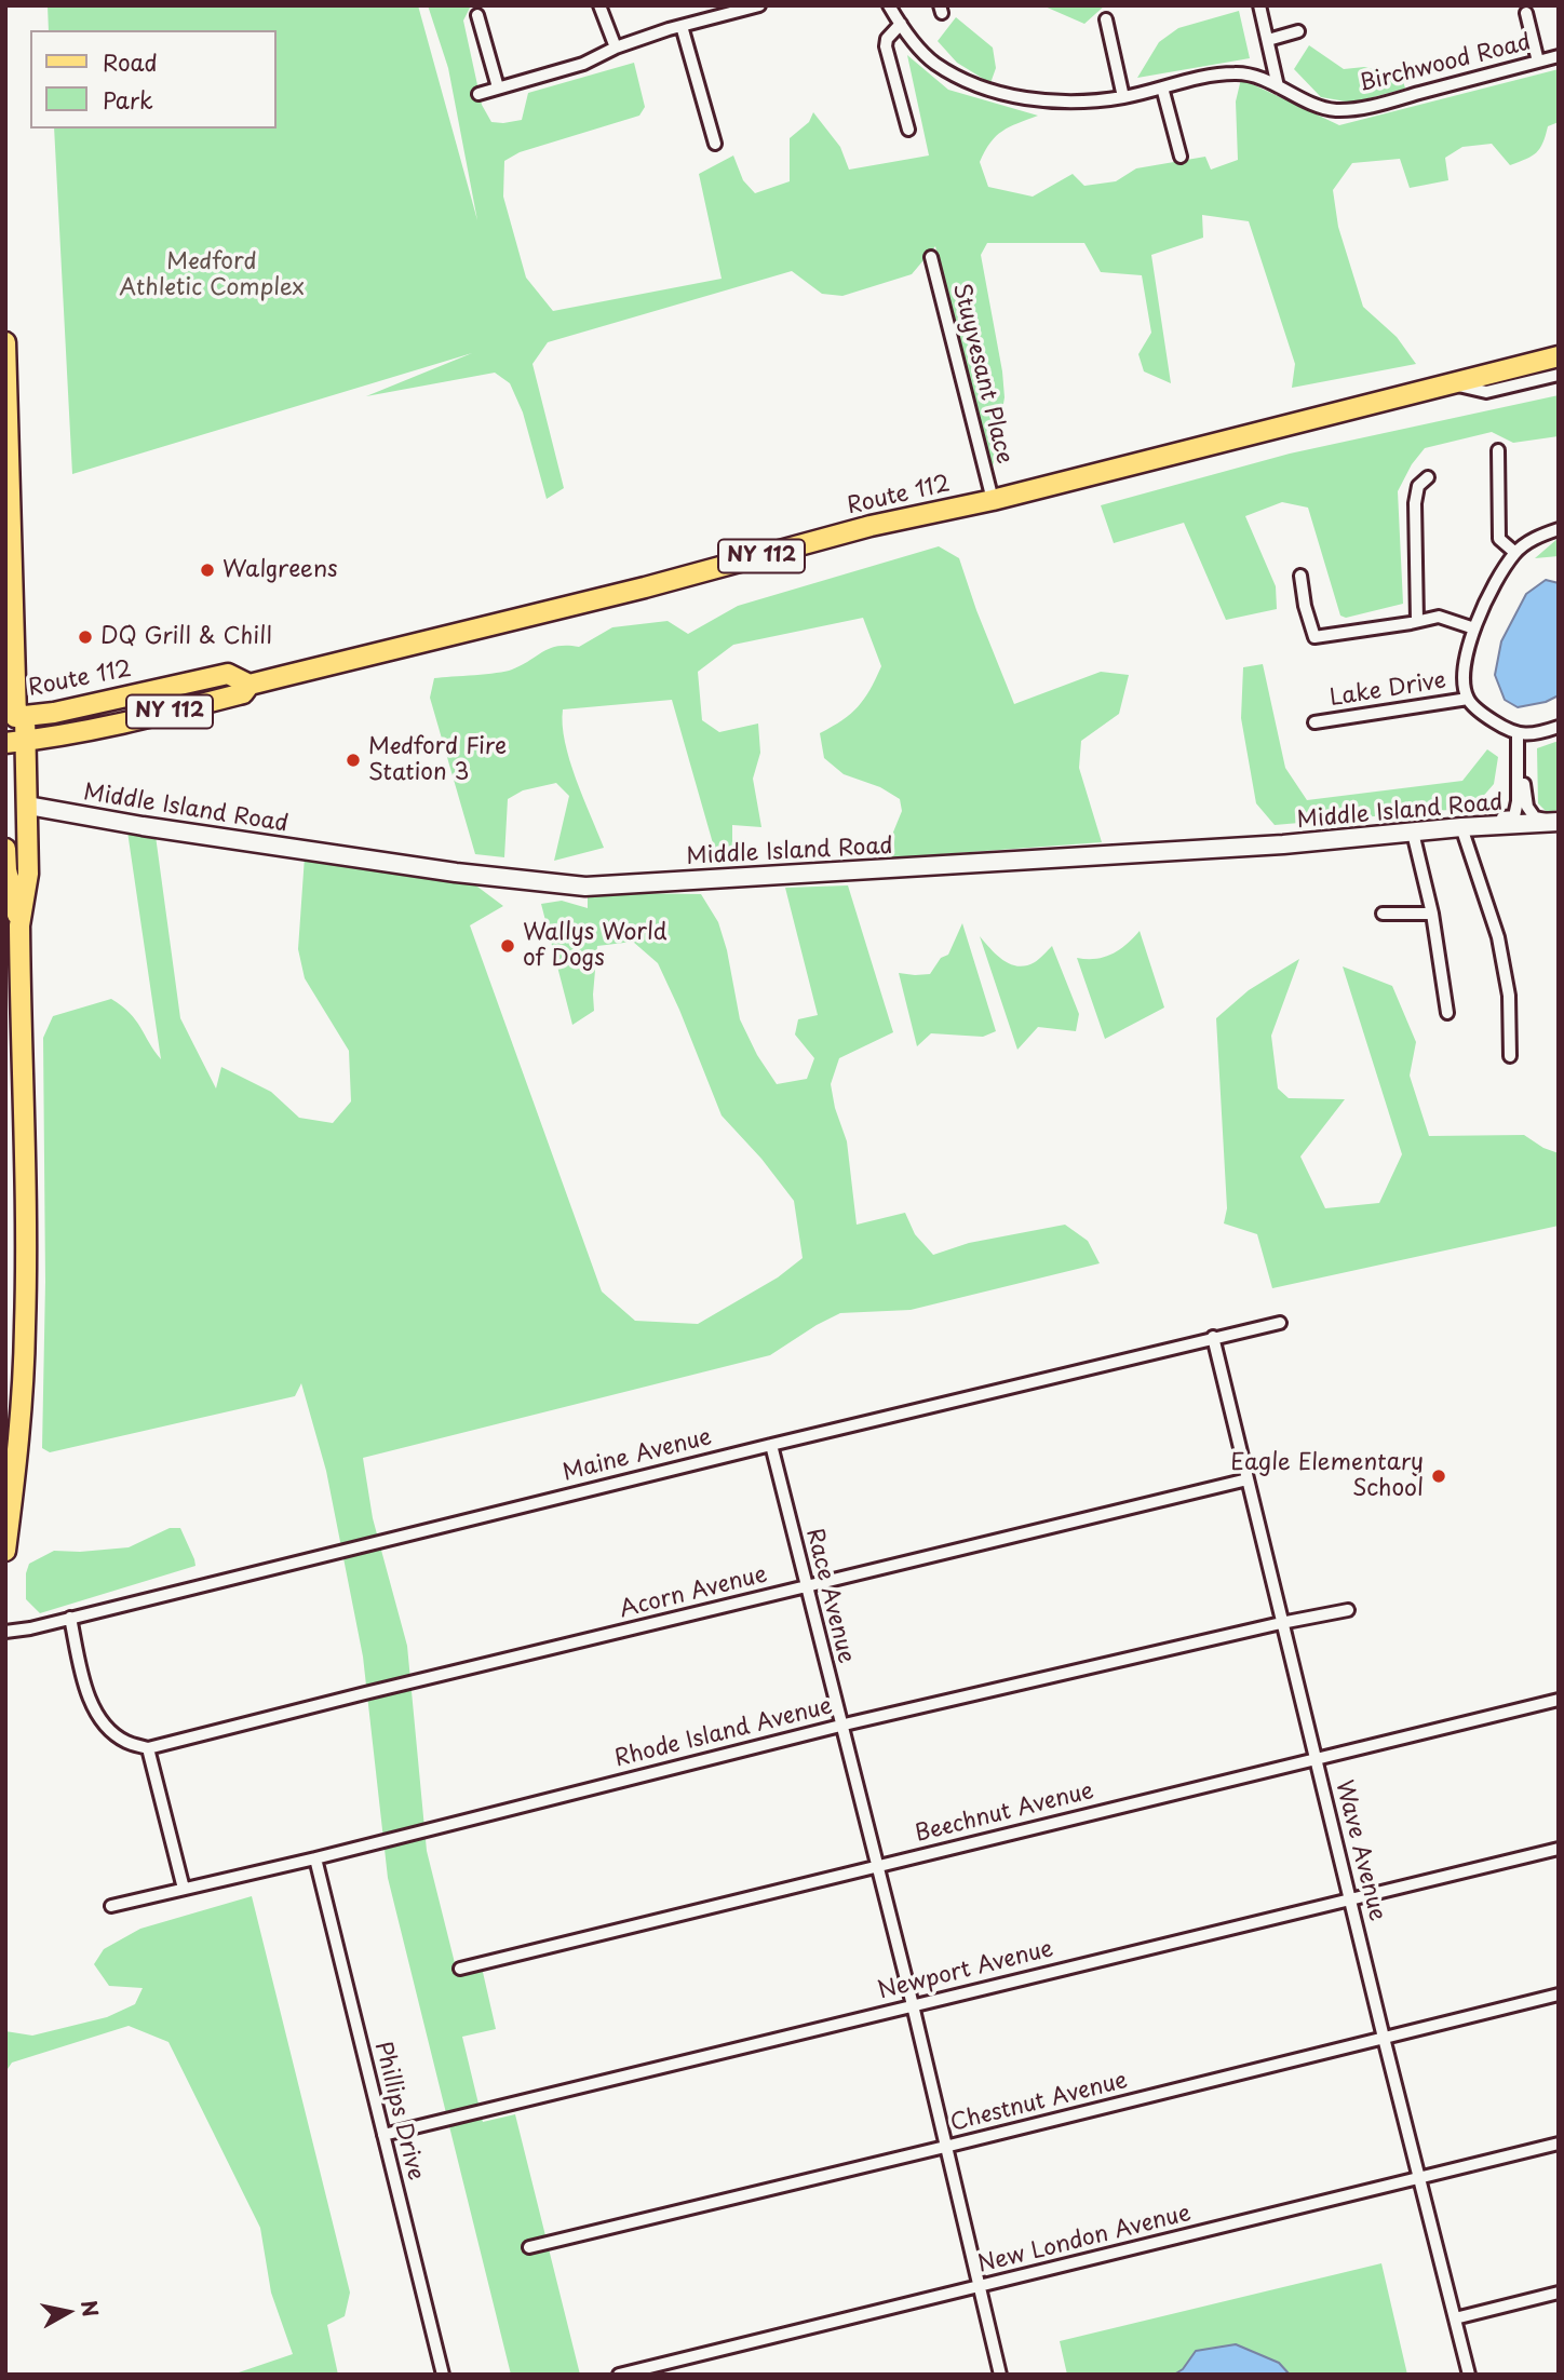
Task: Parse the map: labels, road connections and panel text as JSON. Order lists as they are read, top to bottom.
{
  "streets": {
    "main road": ["Route 112", "NY 112"],
    "street": [
      "Birchwood Road",
      "Stuyvesant Place",
      "Lake Drive",
      "Middle Island Road",
      "Maine Avenue",
      "Acorn Avenue",
      "Race Avenue",
      "Rhode Island Avenue",
      "Beechnut Avenue",
      "Wave Avenue",
      "Newport Avenue",
      "Chestnut Avenue",
      "Phillips Drive",
      "New London Avenue"
    ]
  },
  "crossings": [
    ["Stuyvesant Place", "Route 112"],
    ["Maine Avenue", "Race Avenue"],
    ["Maine Avenue", "Wave Avenue"],
    ["Acorn Avenue", "Race Avenue"],
    ["Acorn Avenue", "Wave Avenue"],
    ["Race Avenue", "Rhode Island Avenue"],
    ["Race Avenue", "Beechnut Avenue"],
    ["Race Avenue", "Newport Avenue"],
    ["Race Avenue", "Chestnut Avenue"],
    ["Race Avenue", "New London Avenue"],
    ["Rhode Island Avenue", "Wave Avenue"],
    ["Rhode Island Avenue", "Phillips Drive"],
    ["Beechnut Avenue", "Wave Avenue"],
    ["Wave Avenue", "Newport Avenue"],
    ["Wave Avenue", "Chestnut Avenue"],
    ["Wave Avenue", "New London Avenue"],
    ["Newport Avenue", "Phillips Drive"]
  ],
  "parks": ["Medford Athletic Complex"],
  "places": [
    "Walgreens",
    "DQ Grill & Chill",
    "Medford Fire Station 3",
    "Wallys World of Dogs",
    "Eagle Elementary School"
  ],
  "legend": ["Road", "Park"],
  "north": "right"
}
